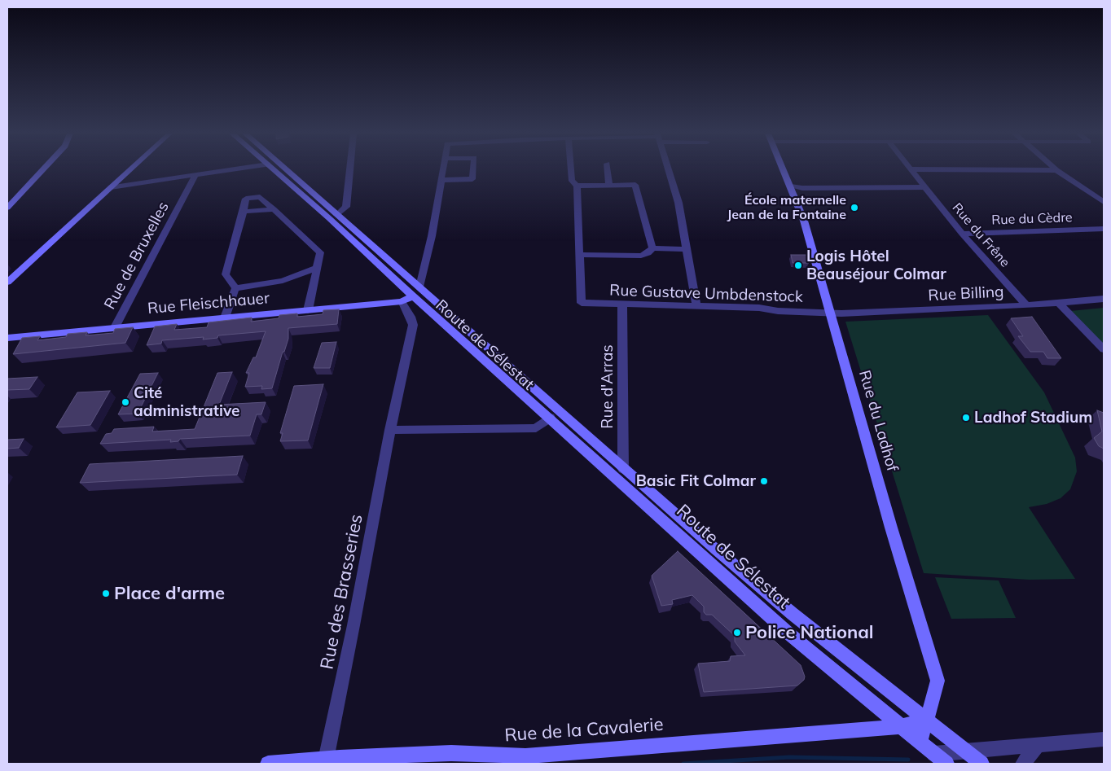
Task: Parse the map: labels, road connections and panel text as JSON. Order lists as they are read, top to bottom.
{
  "streets": {
    "main road": [
      "Rue Fleischhauer",
      "Route de Sélestat",
      "Rue du Ladhof",
      "Rue de la Cavalerie"
    ],
    "street": [
      "Rue du Cèdre",
      "Rue du Frêne",
      "Rue de Bruxelles",
      "Rue Gustave Umbdenstock",
      "Rue Billing",
      "Rue d'Arras",
      "Rue des Brasseries"
    ]
  },
  "crossings": [
    ["Rue du Cèdre", "Rue du Frêne"],
    ["Rue du Frêne", "Rue Billing"],
    ["Rue de Bruxelles", "Rue Fleischhauer"],
    ["Rue Gustave Umbdenstock", "Rue Billing"],
    ["Rue Gustave Umbdenstock", "Rue d'Arras"],
    ["Rue Gustave Umbdenstock", "Rue du Ladhof"],
    ["Rue Billing", "Rue du Ladhof"],
    ["Rue Fleischhauer", "Route de Sélestat"],
    ["Rue Fleischhauer", "Rue des Brasseries"],
    ["Route de Sélestat", "Rue d'Arras"],
    ["Route de Sélestat", "Rue du Ladhof"],
    ["Route de Sélestat", "Rue des Brasseries"],
    ["Route de Sélestat", "Rue de la Cavalerie"],
    ["Rue du Ladhof", "Rue de la Cavalerie"],
    ["Rue des Brasseries", "Rue de la Cavalerie"]
  ],
  "places": [
    "École maternelle Jean de la Fontaine",
    "Logis Hôtel Beauséjour Colmar",
    "Cité administrative",
    "Ladhof Stadium",
    "Basic Fit Colmar",
    "Place d'arme",
    "Police National"
  ]
}
